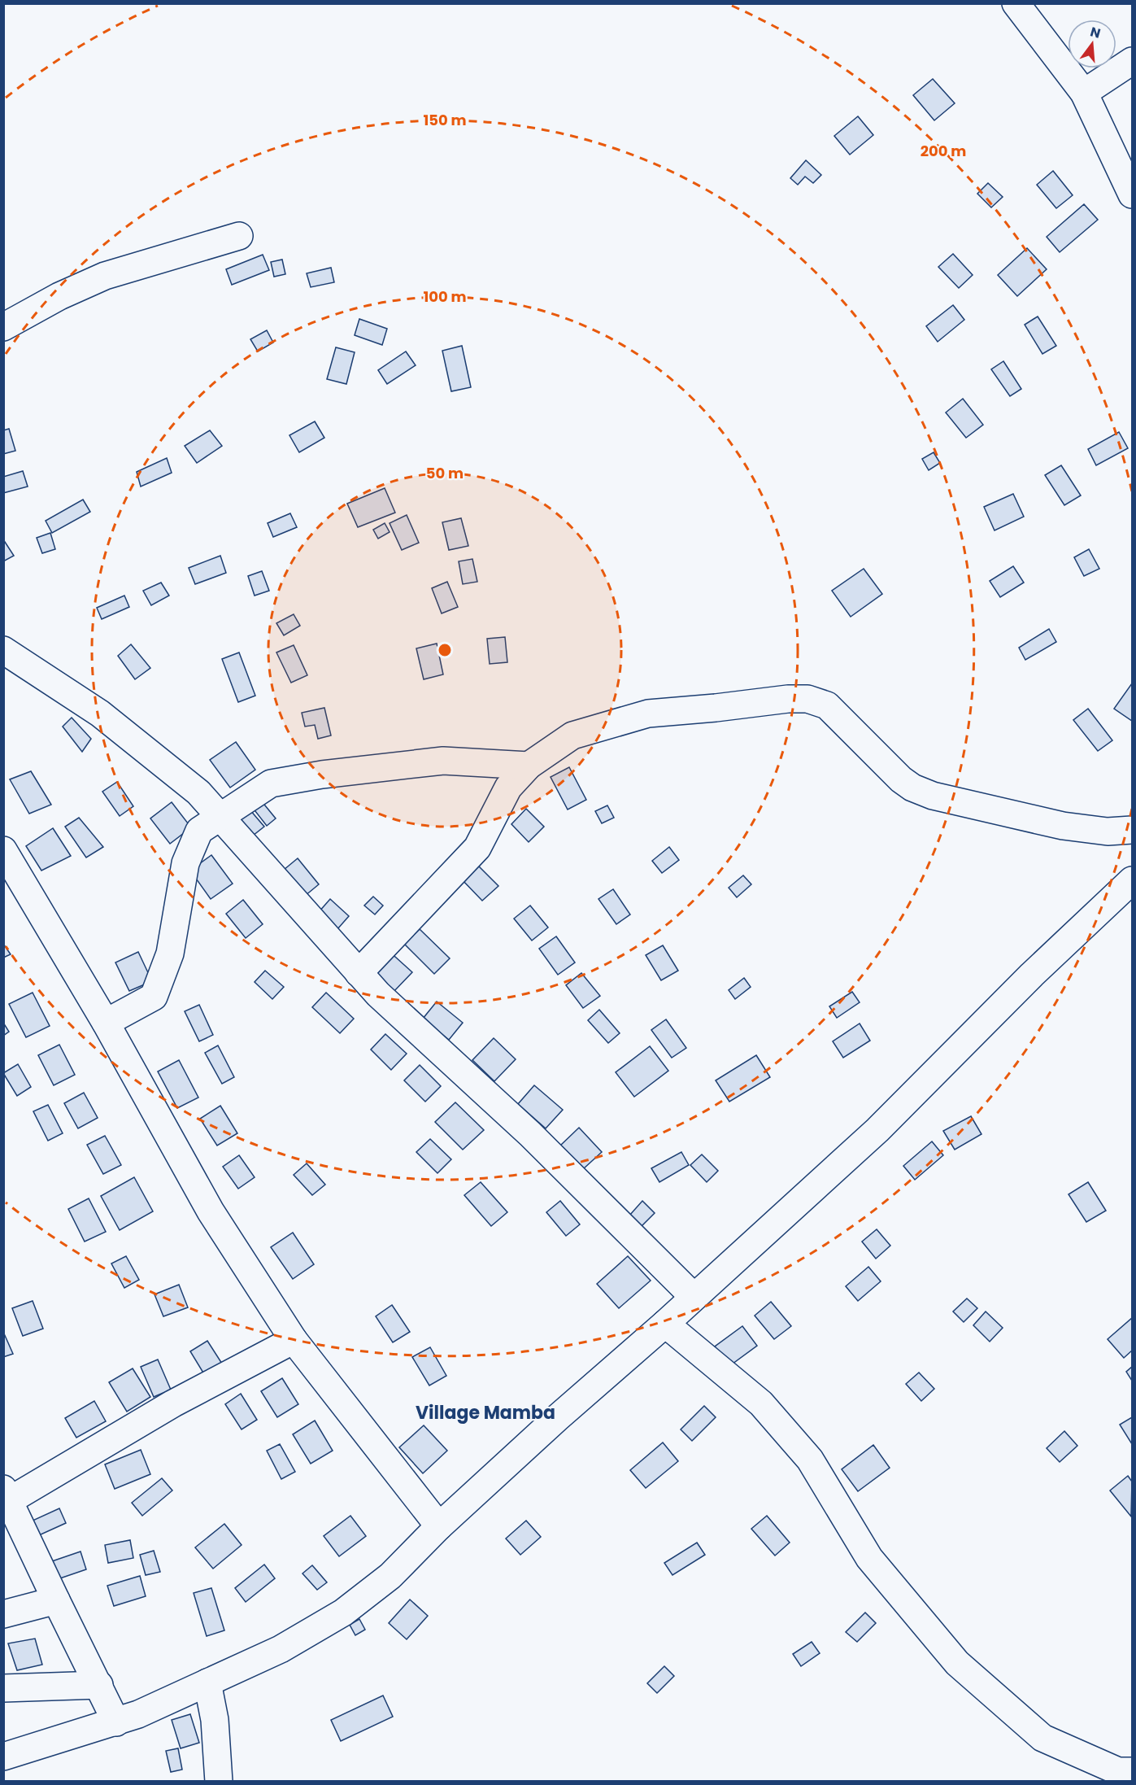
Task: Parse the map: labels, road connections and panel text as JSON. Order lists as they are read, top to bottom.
{
  "districts": ["Village Mamba"],
  "north": "top",
  "rings": [
    "150 m",
    "200 m",
    "100 m",
    "50 m"
  ]
}
